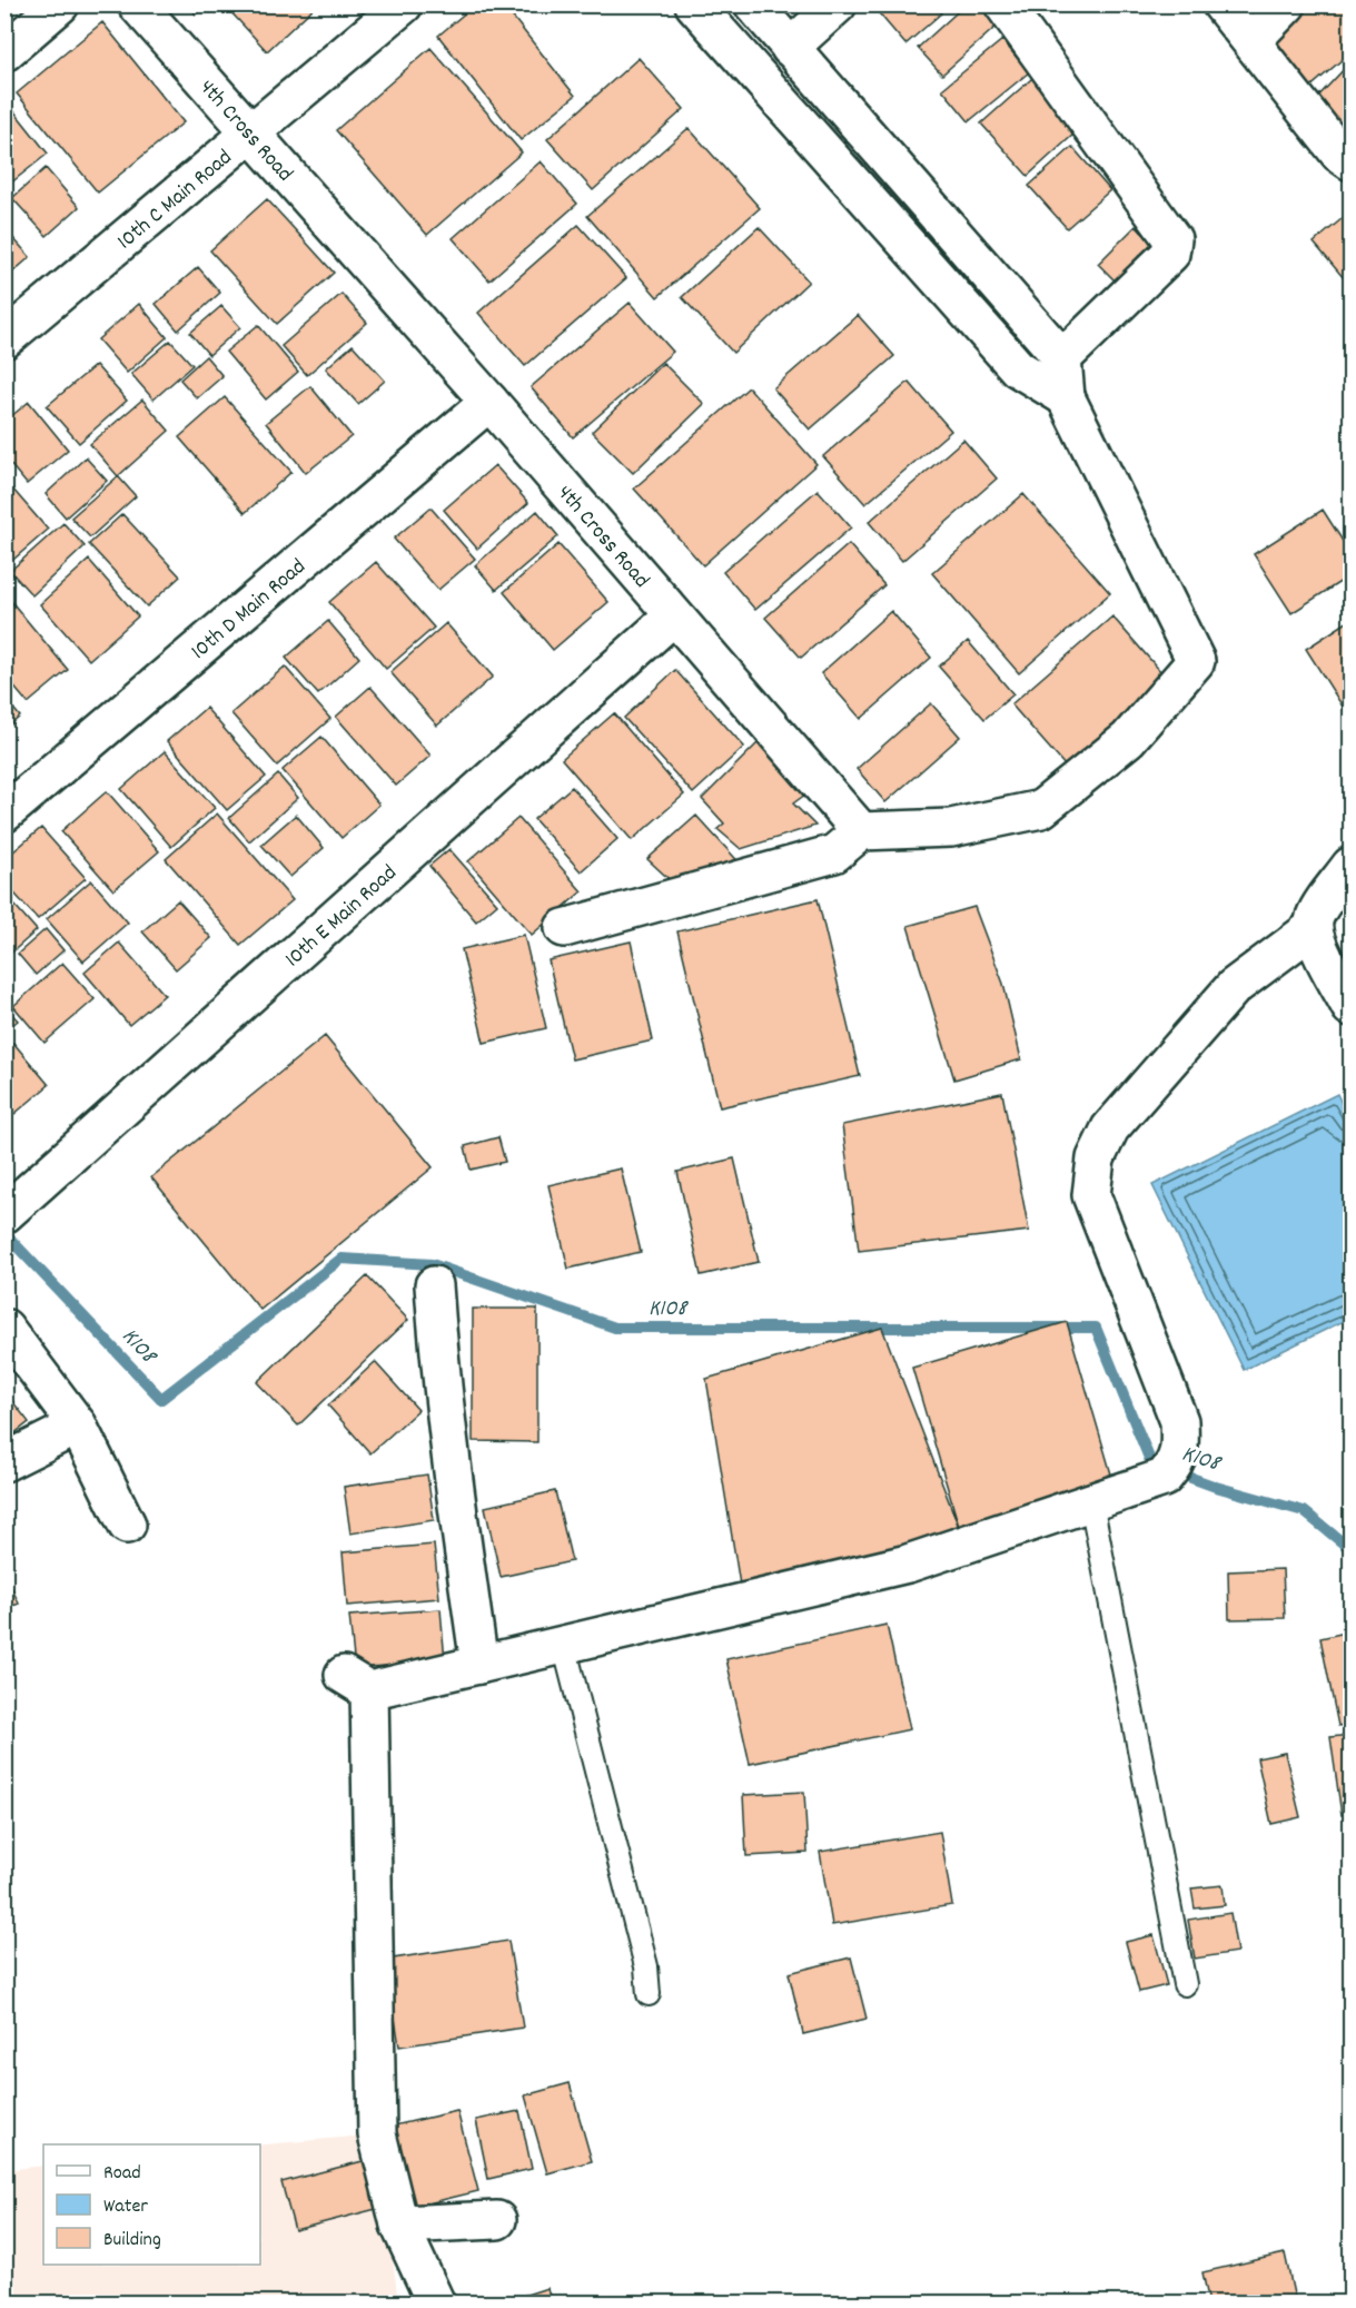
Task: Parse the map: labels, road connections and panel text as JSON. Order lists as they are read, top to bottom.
{
  "streets": {
    "street": [
      "4th Cross Road",
      "10th C Main Road",
      "10th D Main Road",
      "10th E Main Road"
    ]
  },
  "crossings": [
    ["4th Cross Road", "10th C Main Road"],
    ["4th Cross Road", "10th D Main Road"],
    ["4th Cross Road", "10th E Main Road"]
  ],
  "water": ["K108"],
  "legend": ["Road", "Water", "Building"]
}
